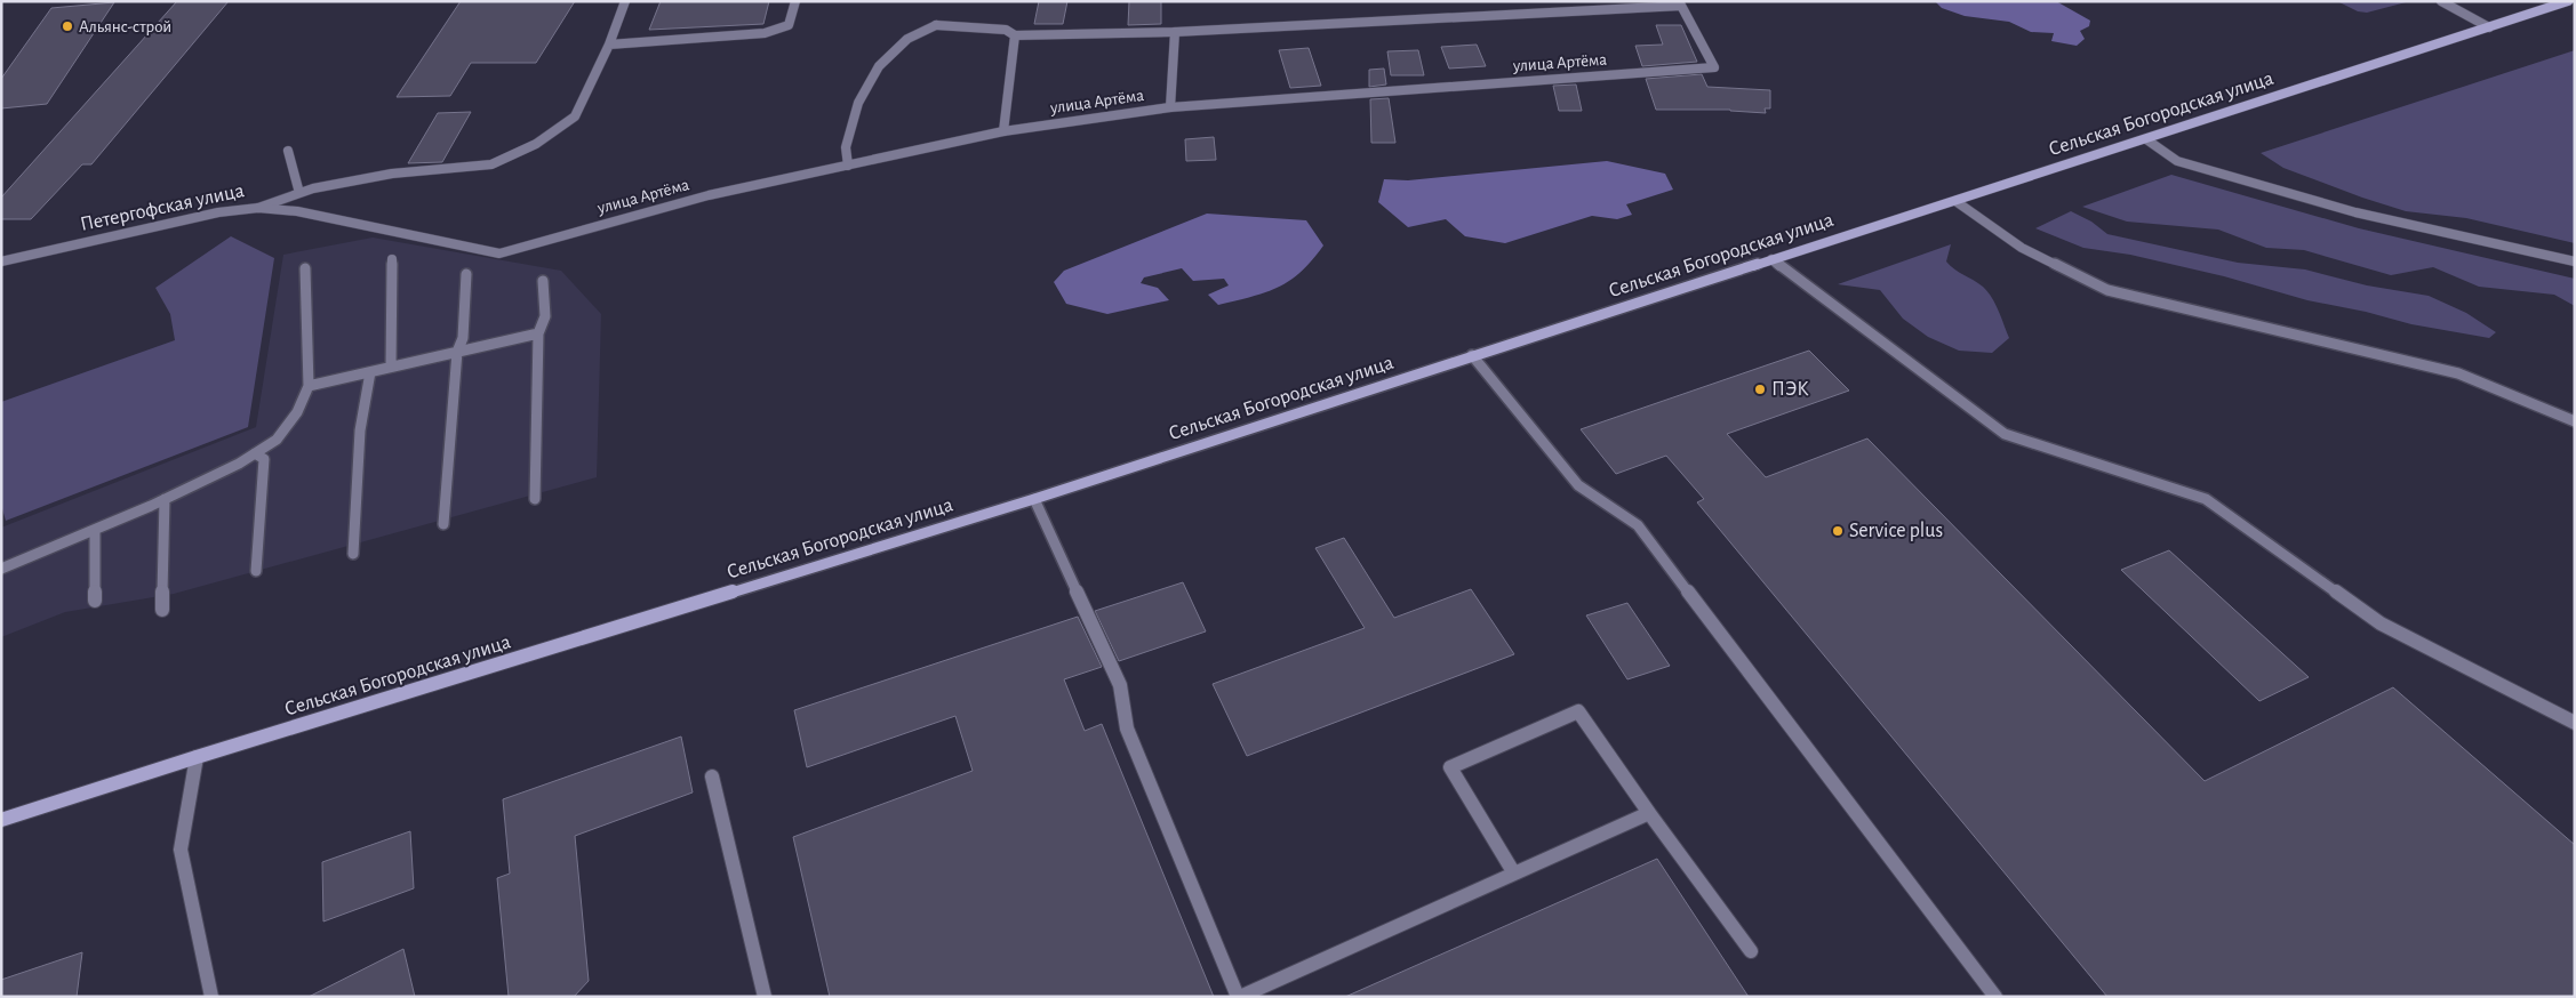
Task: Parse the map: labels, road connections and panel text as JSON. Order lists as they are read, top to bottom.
{
  "streets": {
    "main road": ["Сельская Богородская улица"],
    "street": ["улица Артёма", "Петергофская улица"]
  },
  "crossings": [
    ["улица Артёма", "Петергофская улица"]
  ],
  "places": ["Альянс-строй", "ПЭК", "Service plus"]
}
